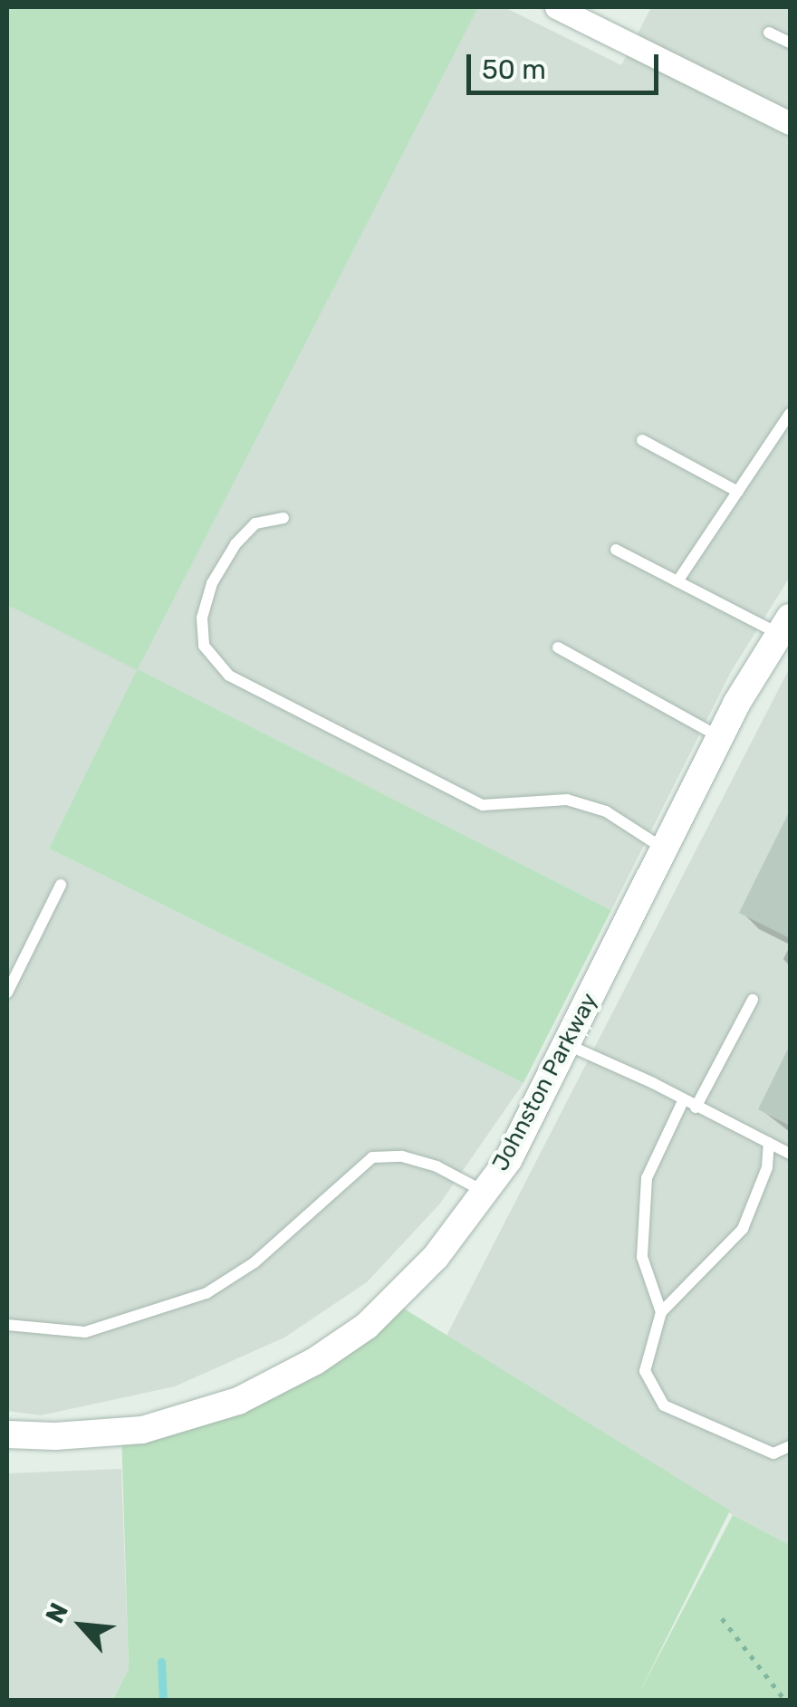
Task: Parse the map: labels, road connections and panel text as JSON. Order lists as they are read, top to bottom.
{
  "streets": {
    "street": ["Johnston Parkway"]
  },
  "scale_bar": "50 m",
  "north": "top left"
}
